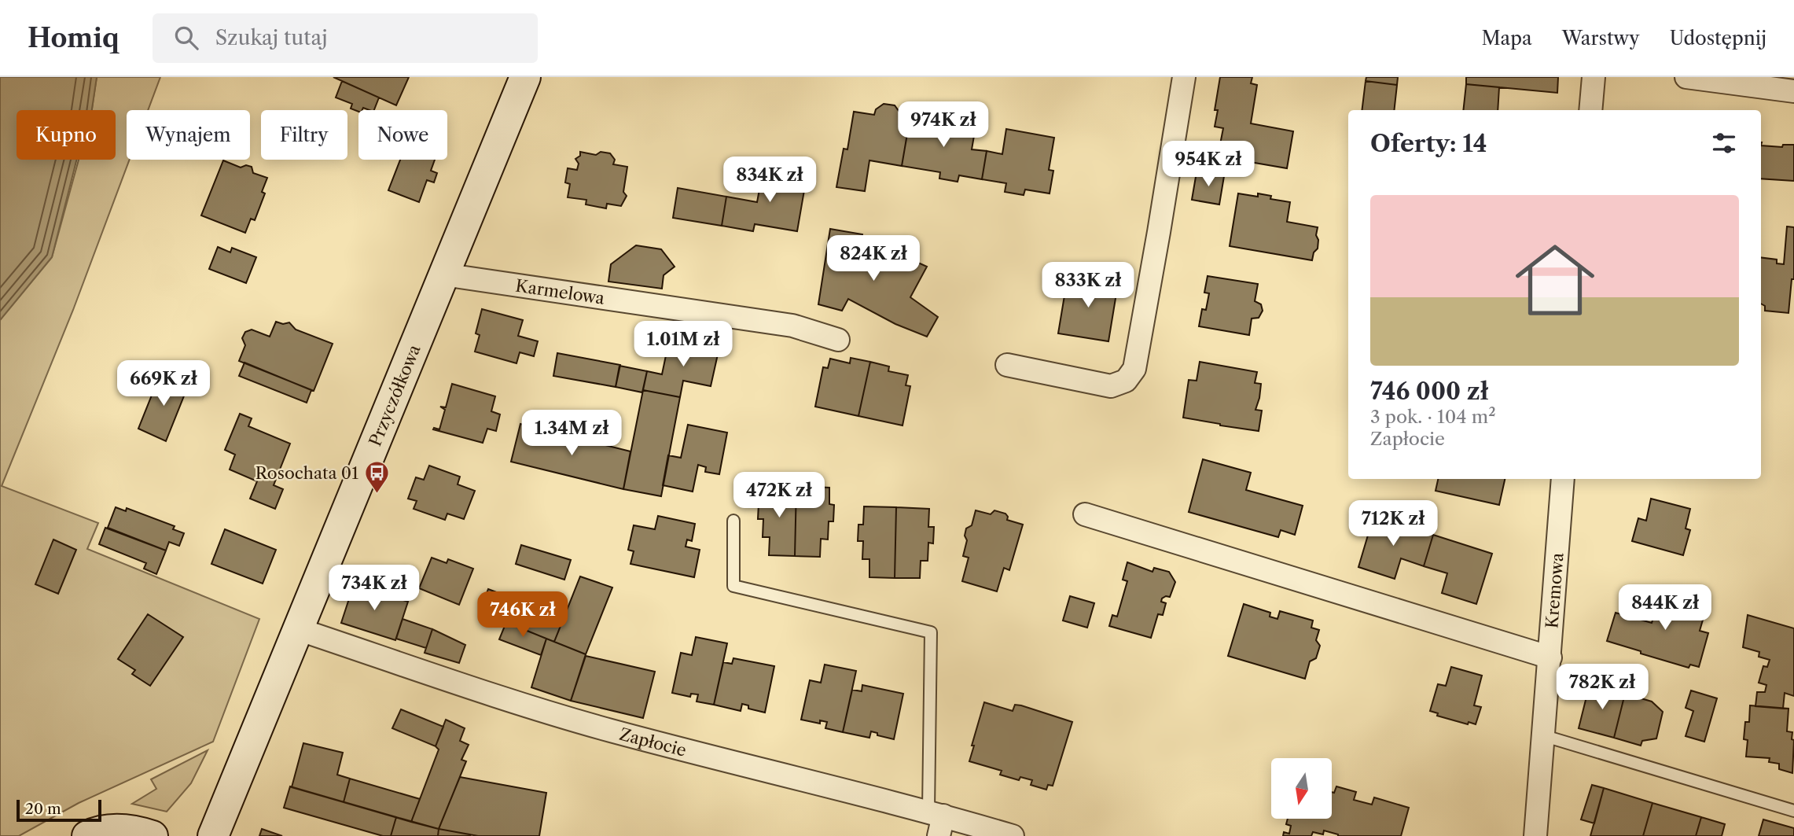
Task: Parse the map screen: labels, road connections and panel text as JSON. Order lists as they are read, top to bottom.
{
  "streets": {
    "street": [
      "Karmelowa",
      "Przyczółkowa",
      "Kremowa",
      "Zapłocie"
    ]
  },
  "crossings": [
    ["Karmelowa", "Przyczółkowa"],
    ["Przyczółkowa", "Zapłocie"]
  ],
  "places": {
    "bus stop": ["Rosochata 01"]
  },
  "scale_bar": "20 m",
  "north": "bottom",
  "page": {
    "header": "Homiq",
    "search": "Szukaj tutaj",
    "nav": ["Mapa", "Warstwy", "Udostępnij"],
    "price": [
      "974K zł",
      "954K zł",
      "834K zł",
      "824K zł",
      "833K zł",
      "1.01M zł",
      "669K zł",
      "1.34M zł",
      "472K zł",
      "712K zł",
      "734K zł",
      "844K zł",
      "746K zł",
      "782K zł"
    ],
    "chip": [
      "Kupno",
      "Wynajem",
      "Filtry",
      "Nowe"
    ],
    "heading": "Oferty: 14",
    "list": [
      {
        "name": "746 000 zł",
        "note": "3 pok. · 104 m² · Zapłocie"
      }
    ],
    "scale": "20 m"
  }
}
